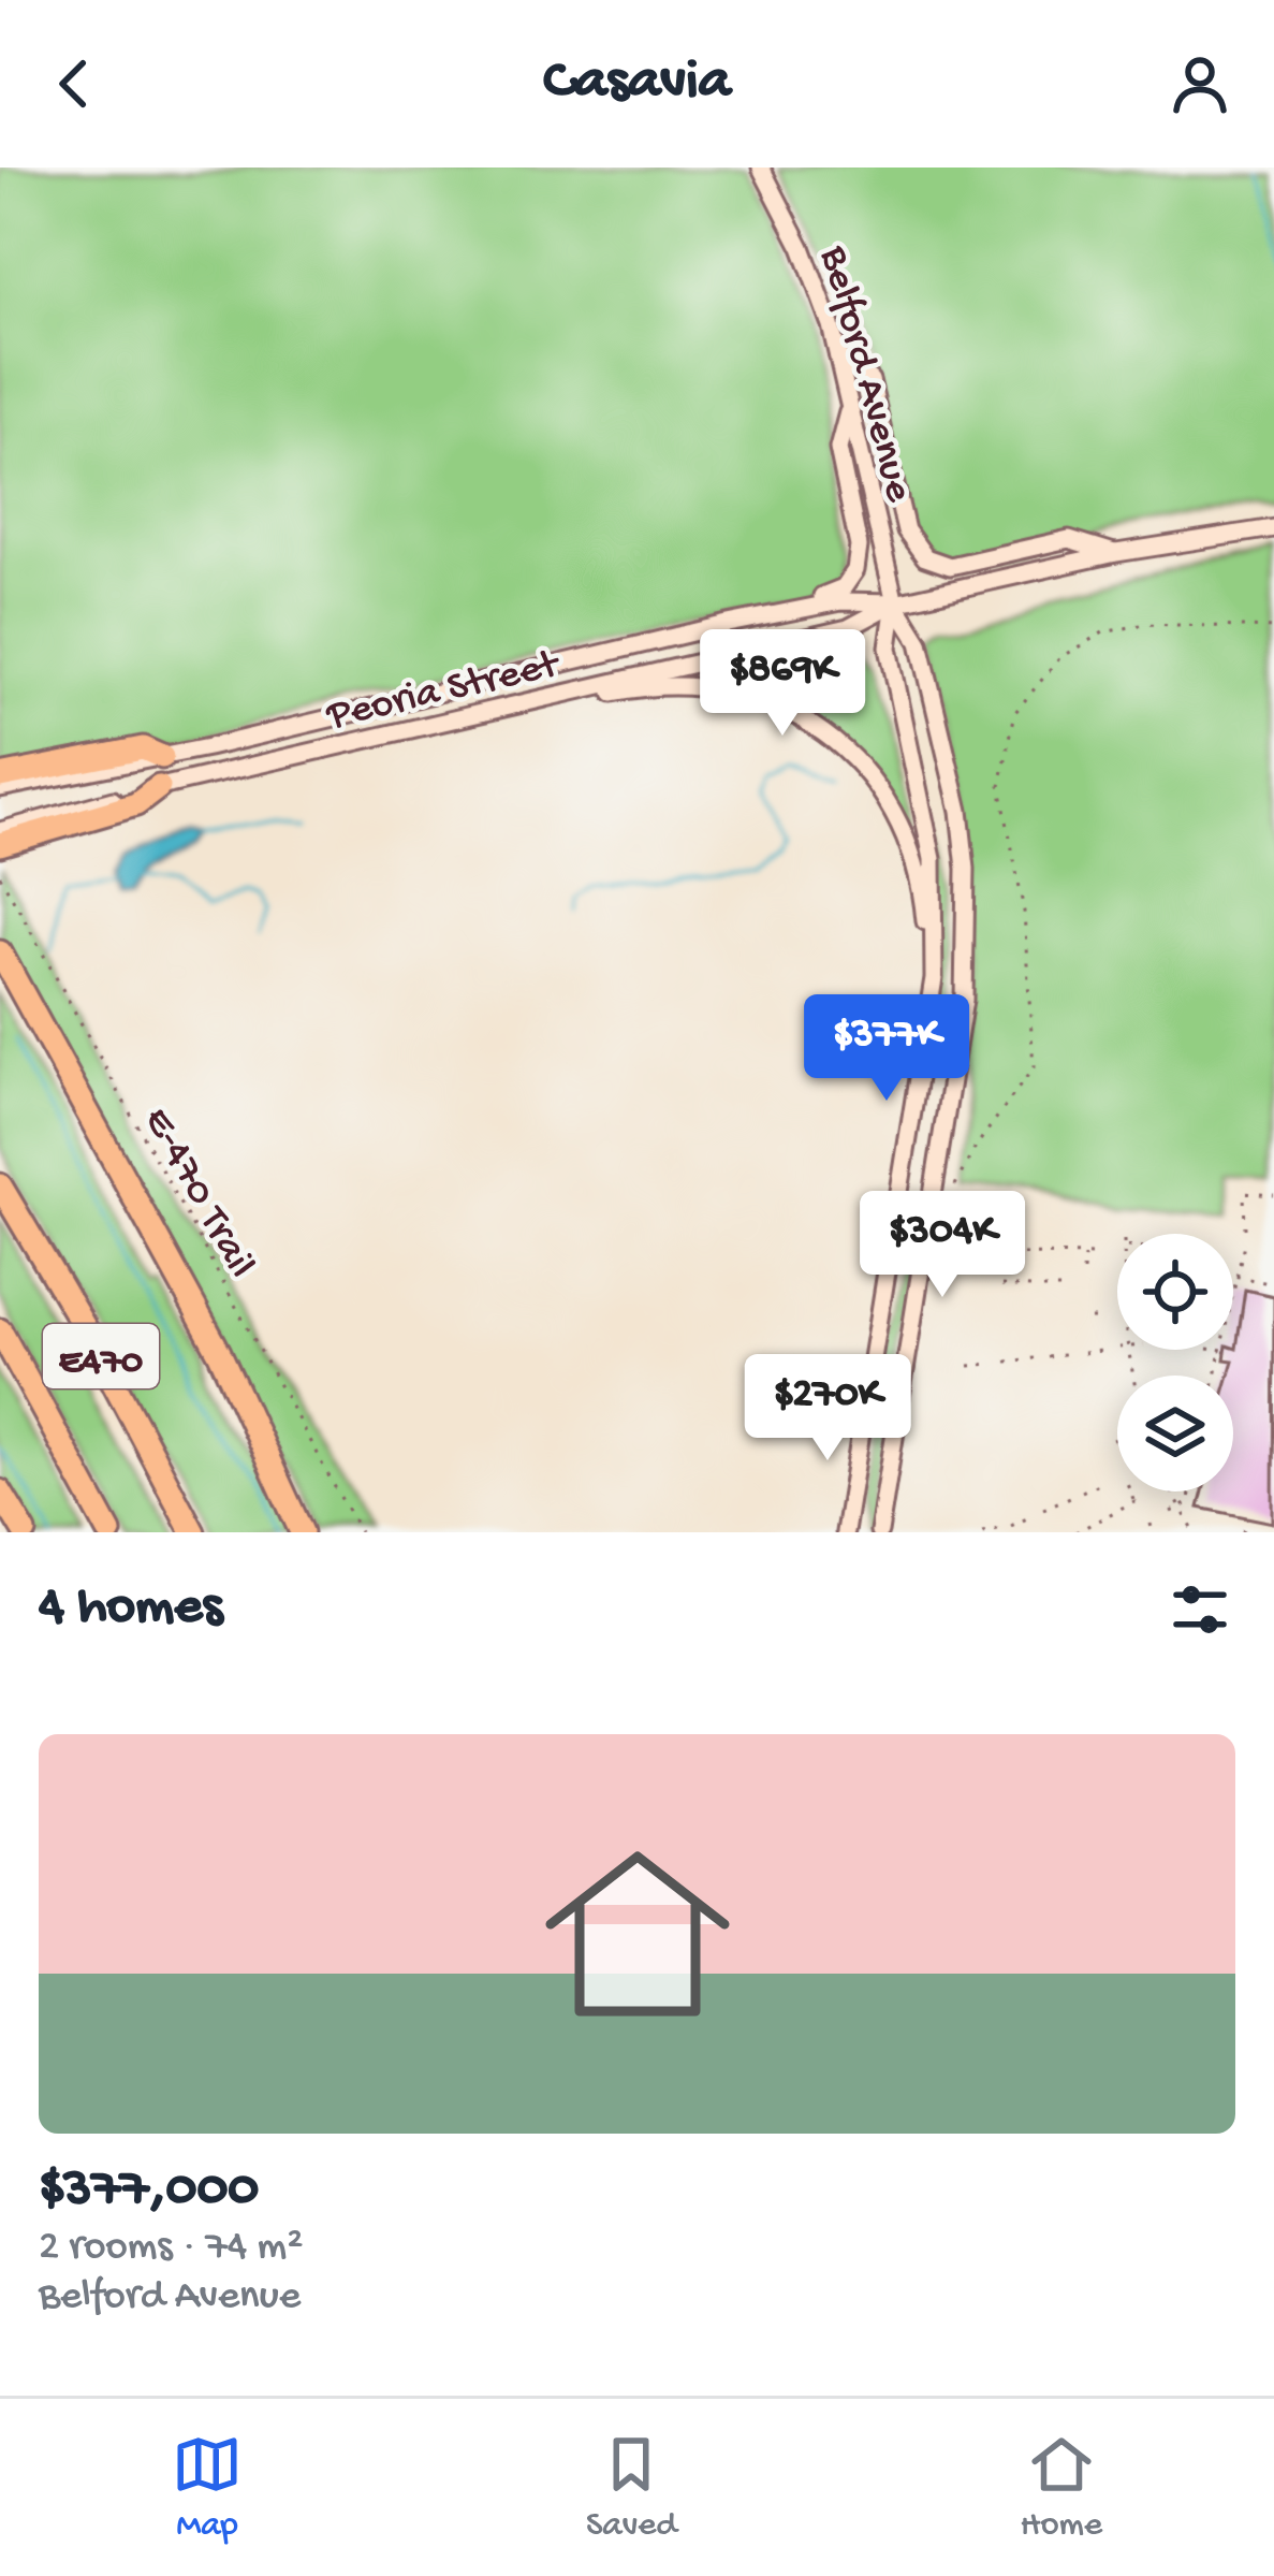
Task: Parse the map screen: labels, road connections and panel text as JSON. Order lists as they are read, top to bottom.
{
  "streets": {
    "highway": ["E470"],
    "main road": ["Belford Avenue", "Peoria Street"],
    "path": ["E-470 Trail"]
  },
  "crossings": [
    ["Belford Avenue", "Peoria Street"]
  ],
  "page": {
    "header": "Casavia",
    "price": [
      "$869K",
      "$377K",
      "$304K",
      "$270K"
    ],
    "heading": "4 homes",
    "list": [
      {
        "name": "$377,000",
        "note": "2 rooms · 74 m² · Belford Avenue"
      }
    ],
    "tabs": ["Map", "Saved", "Home"]
  }
}
